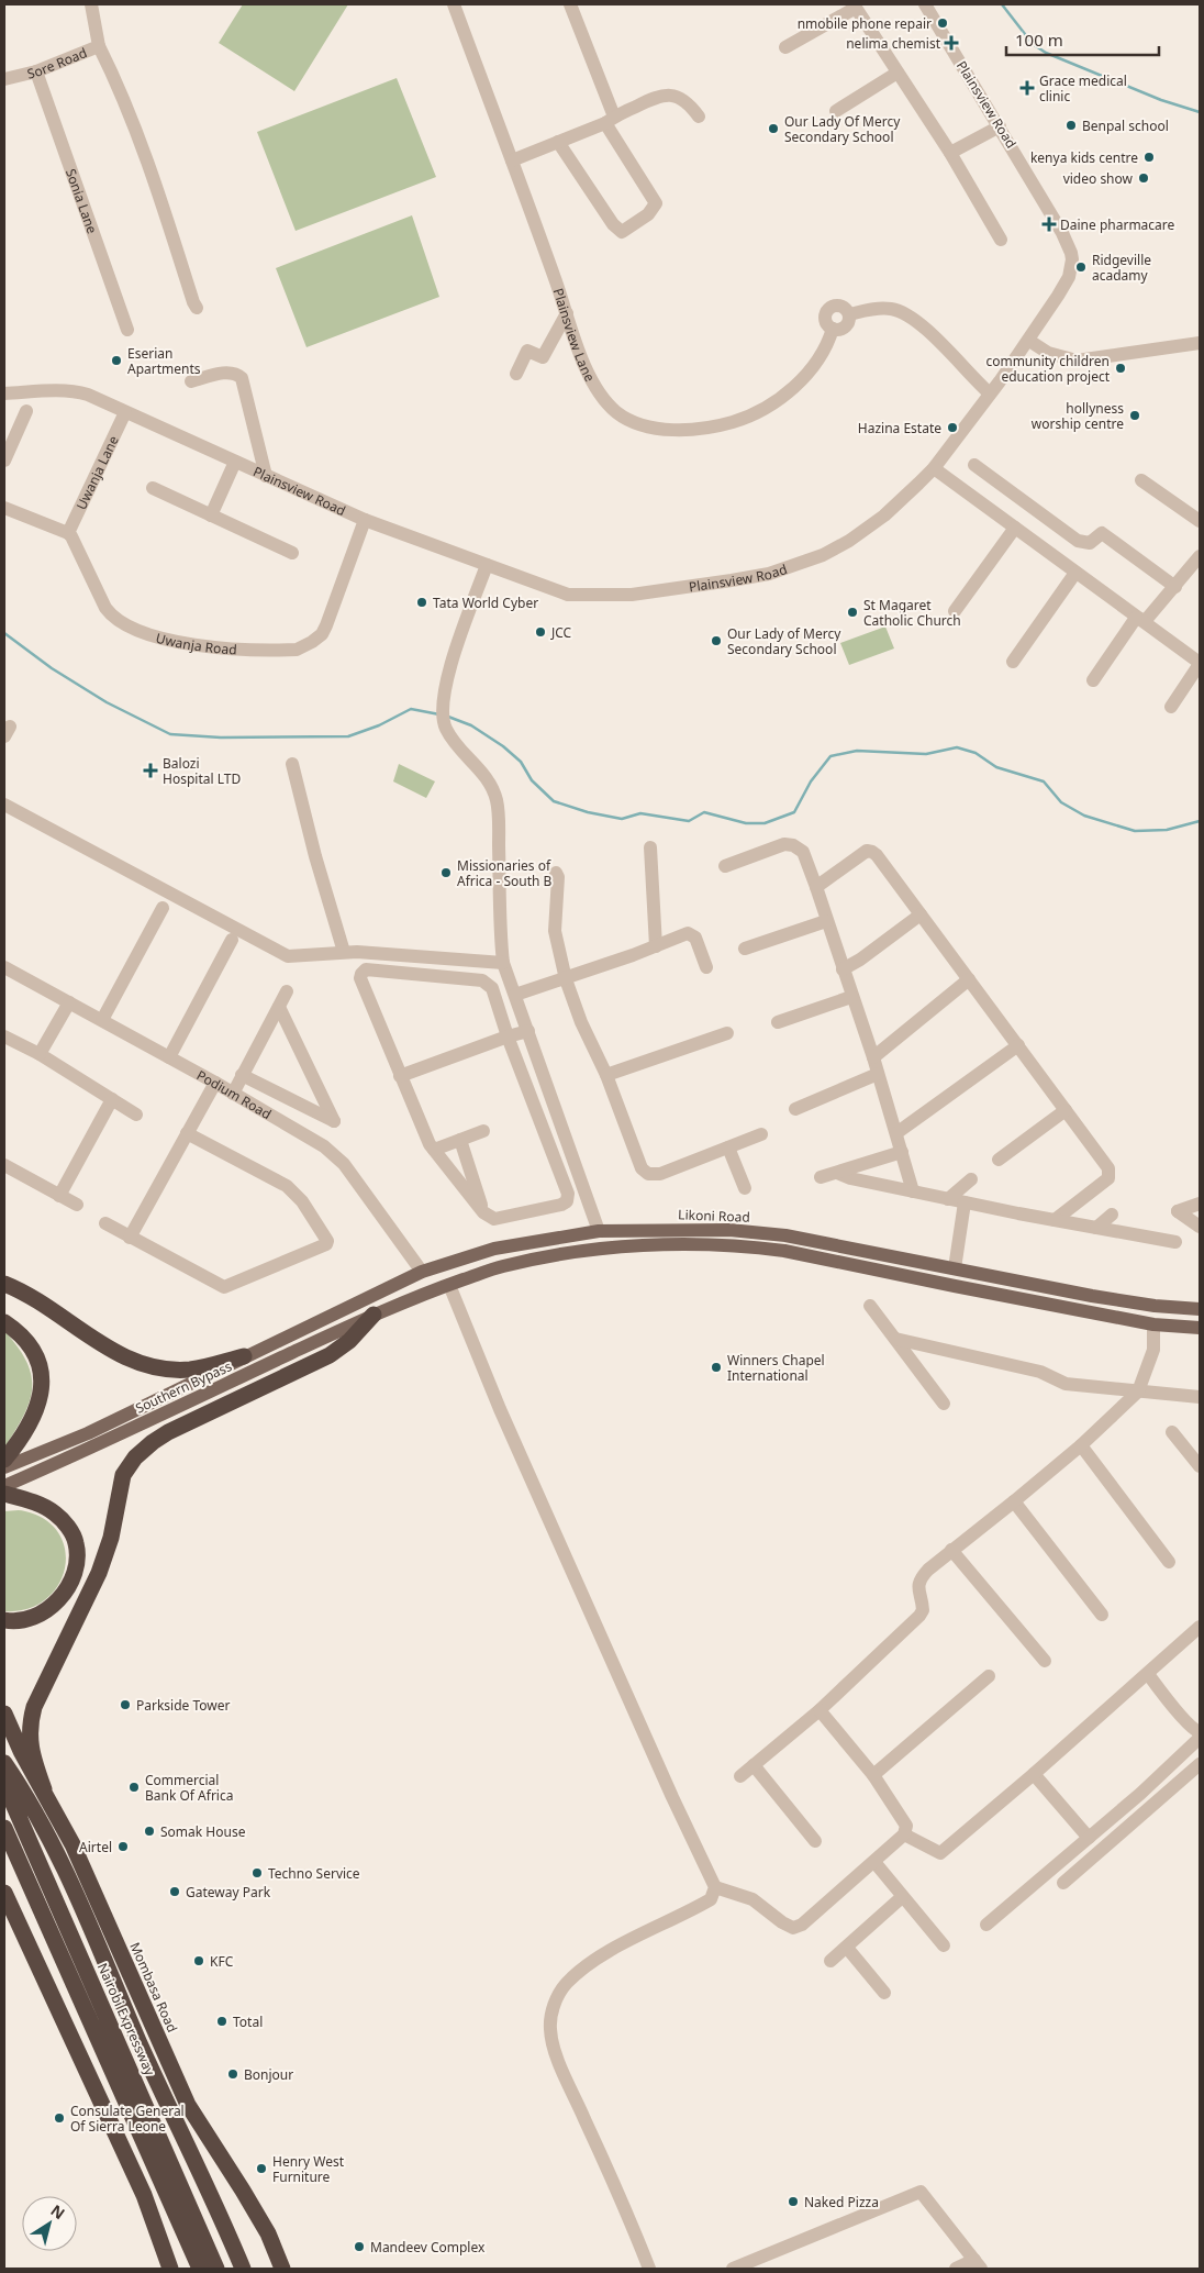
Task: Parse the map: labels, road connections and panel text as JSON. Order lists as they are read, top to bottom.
{
  "streets": {
    "highway": ["Mombasa Road", "Nairobi Expressway"],
    "main road": ["Likoni Road", "Southern Bypass"],
    "street": [
      "Sore Road",
      "Plainsview Road",
      "Sonia Lane",
      "Plainsview Lane",
      "Uwanja Lane",
      "Uwanja Road",
      "Podium Road"
    ]
  },
  "crossings": [
    ["Sore Road", "Sonia Lane"],
    ["Plainsview Road", "Uwanja Lane"],
    ["Plainsview Road", "Uwanja Road"],
    ["Uwanja Lane", "Uwanja Road"],
    ["Podium Road", "Likoni Road"],
    ["Likoni Road", "Southern Bypass"]
  ],
  "places": {
    "other": [
      "nmobile phone repair",
      "Benpal school",
      "Our Lady Of Mercy Secondary School",
      "kenya kids centre",
      "video show",
      "Ridgeville acadamy",
      "Eserian Apartments",
      "community children education project",
      "hollyness worship centre",
      "Hazina Estate",
      "Tata World Cyber",
      "St Magaret Catholic Church",
      "JCC",
      "Our Lady of Mercy Secondary School",
      "Missionaries of Africa - South B",
      "Winners Chapel International",
      "Parkside Tower",
      "Commercial Bank Of Africa",
      "Somak House",
      "Airtel",
      "Techno Service",
      "Gateway Park",
      "KFC",
      "Total",
      "Bonjour",
      "Consulate General Of Sierra Leone",
      "Henry West Furniture",
      "Naked Pizza",
      "Mandeev Complex"
    ],
    "health": [
      "nelima chemist",
      "Grace medical clinic",
      "Daine pharmacare",
      "Balozi Hospital LTD"
    ]
  },
  "scale_bar": "100 m",
  "north": "top right"
}
